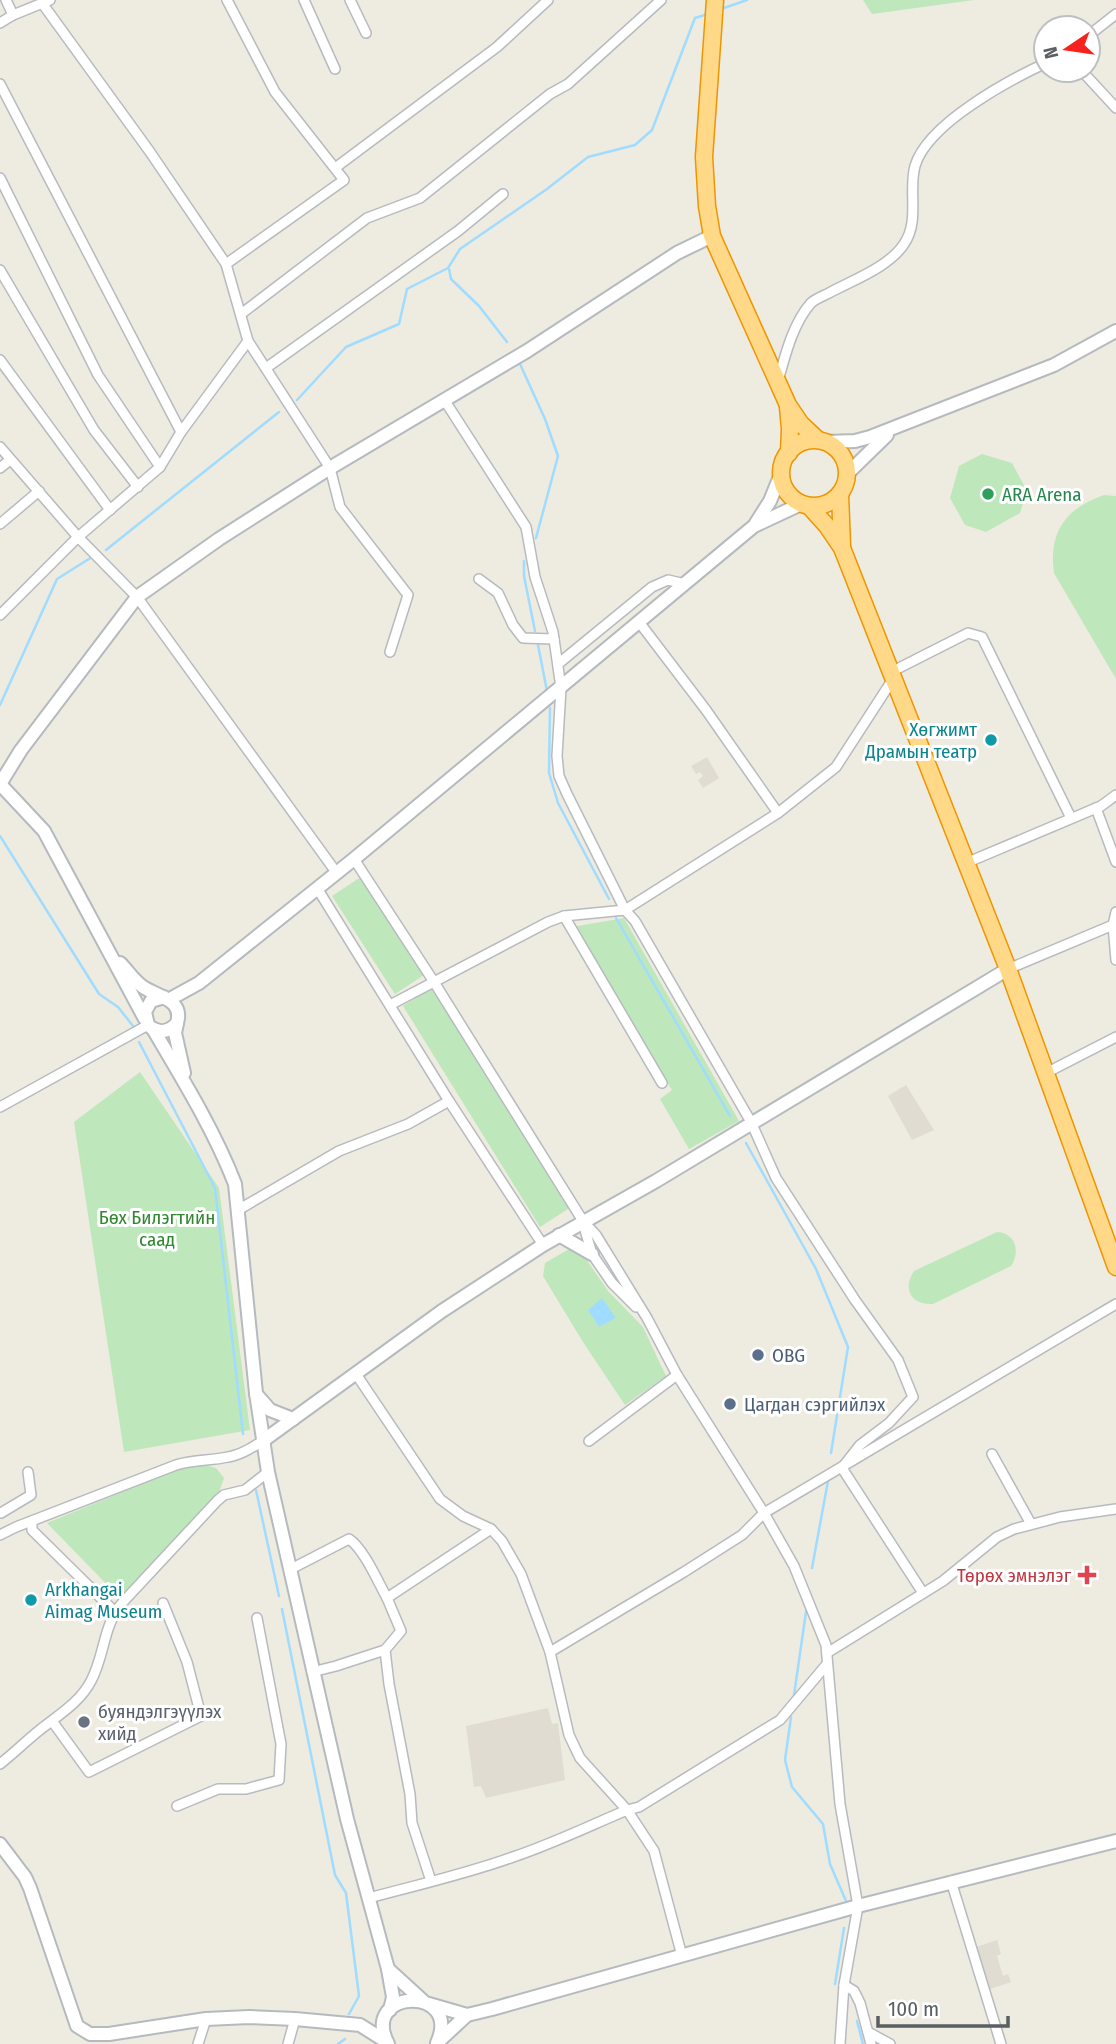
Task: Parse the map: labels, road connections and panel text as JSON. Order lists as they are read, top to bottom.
{
  "parks": ["Бөх Билэгтийн саад"],
  "places": {
    "other": [
      "ARA Arena",
      "Хөгжимт Драмын театр",
      "OBG",
      "Цагдан сэргийлэх",
      "Arkhangai Aimag Museum",
      "буяндэлгэүүлэх хийд"
    ],
    "health": ["Төрөх эмнэлэг"]
  },
  "scale_bar": "100 m",
  "north": "left"
}
